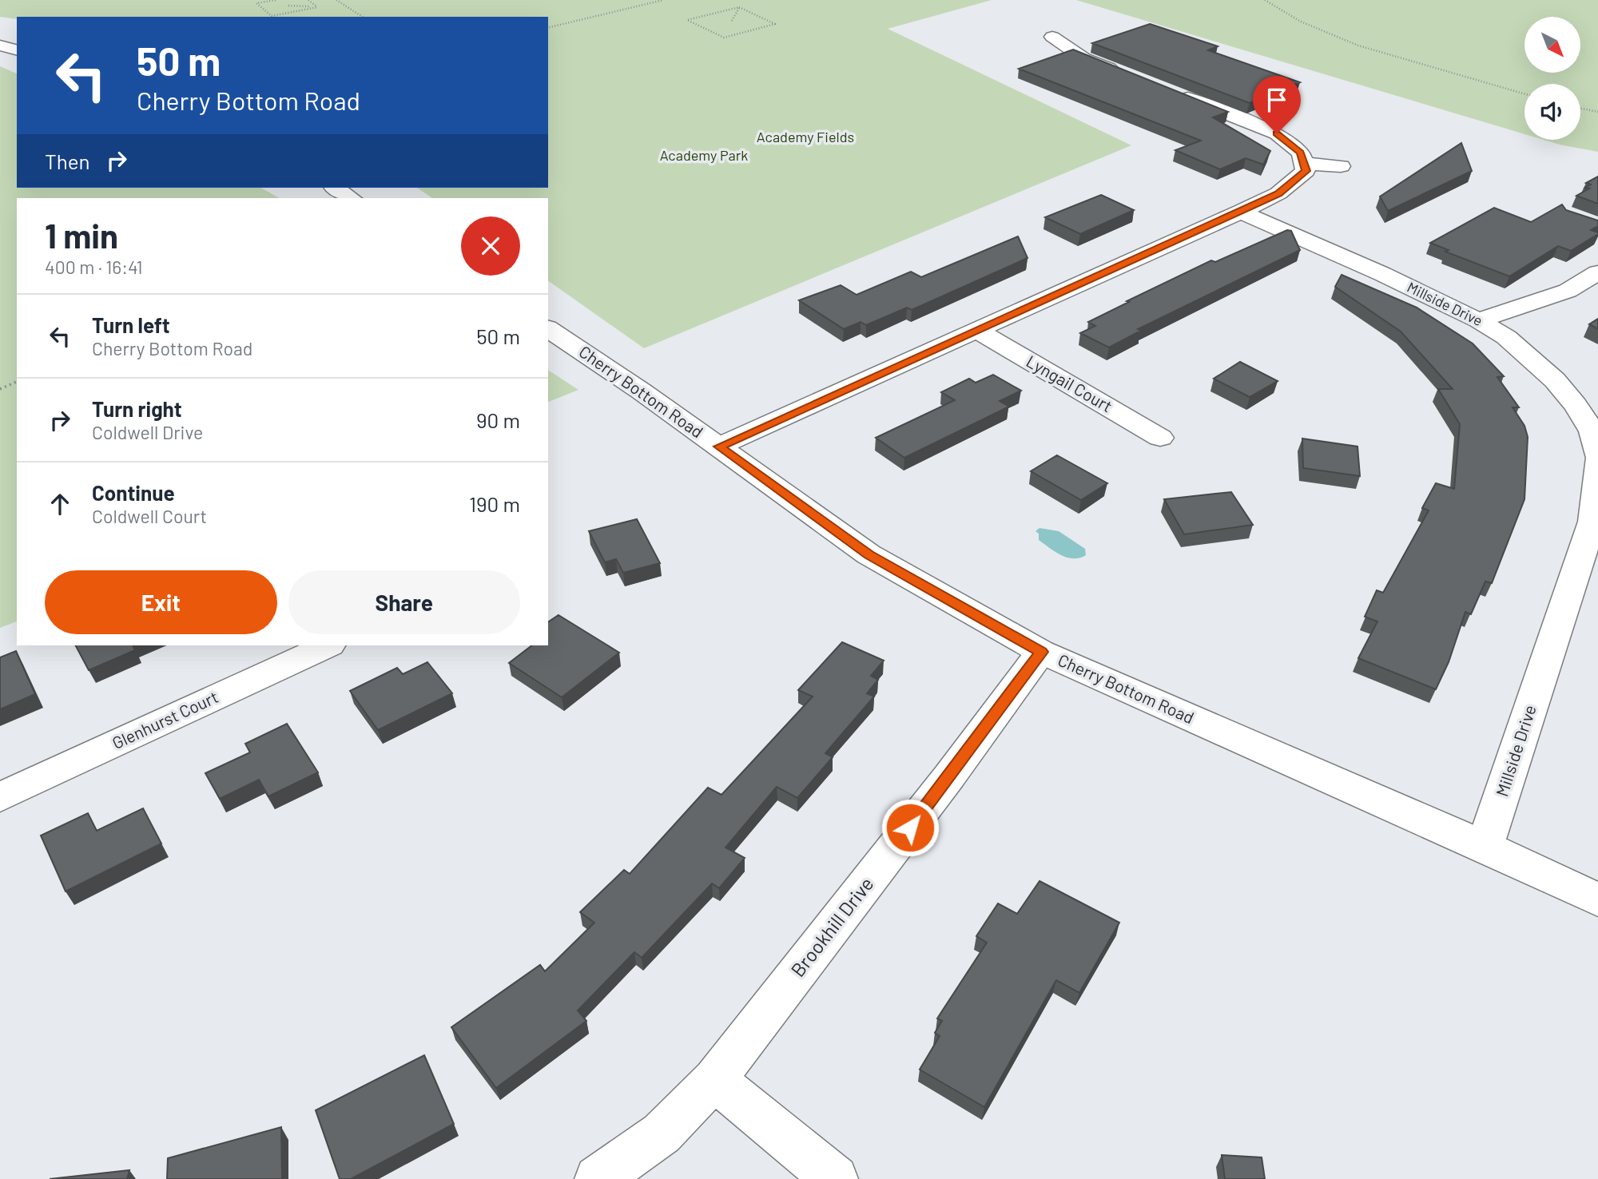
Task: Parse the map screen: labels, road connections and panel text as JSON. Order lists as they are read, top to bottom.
{
  "streets": {
    "street": [
      "Millside Drive",
      "Lyngail Court",
      "Cherry Bottom Road",
      "Glenhurst Court",
      "Brookhill Drive"
    ]
  },
  "crossings": [
    ["Millside Drive", "Cherry Bottom Road"],
    ["Cherry Bottom Road", "Brookhill Drive"]
  ],
  "parks": ["Academy Fields", "Academy Park"],
  "north": "bottom right",
  "page": {
    "turn": ["50 m", "Cherry Bottom Road"],
    "then": "Then",
    "heading": ["1 min", "400 m · 16:41"],
    "list": [
      {
        "name": "Turn left",
        "note": "Cherry Bottom Road",
        "value": "50 m"
      },
      {
        "name": "Turn right",
        "note": "Coldwell Drive",
        "value": "90 m"
      },
      {
        "name": "Continue",
        "note": "Coldwell Court",
        "value": "190 m"
      }
    ],
    "buttons": ["Exit", "Share"]
  }
}
